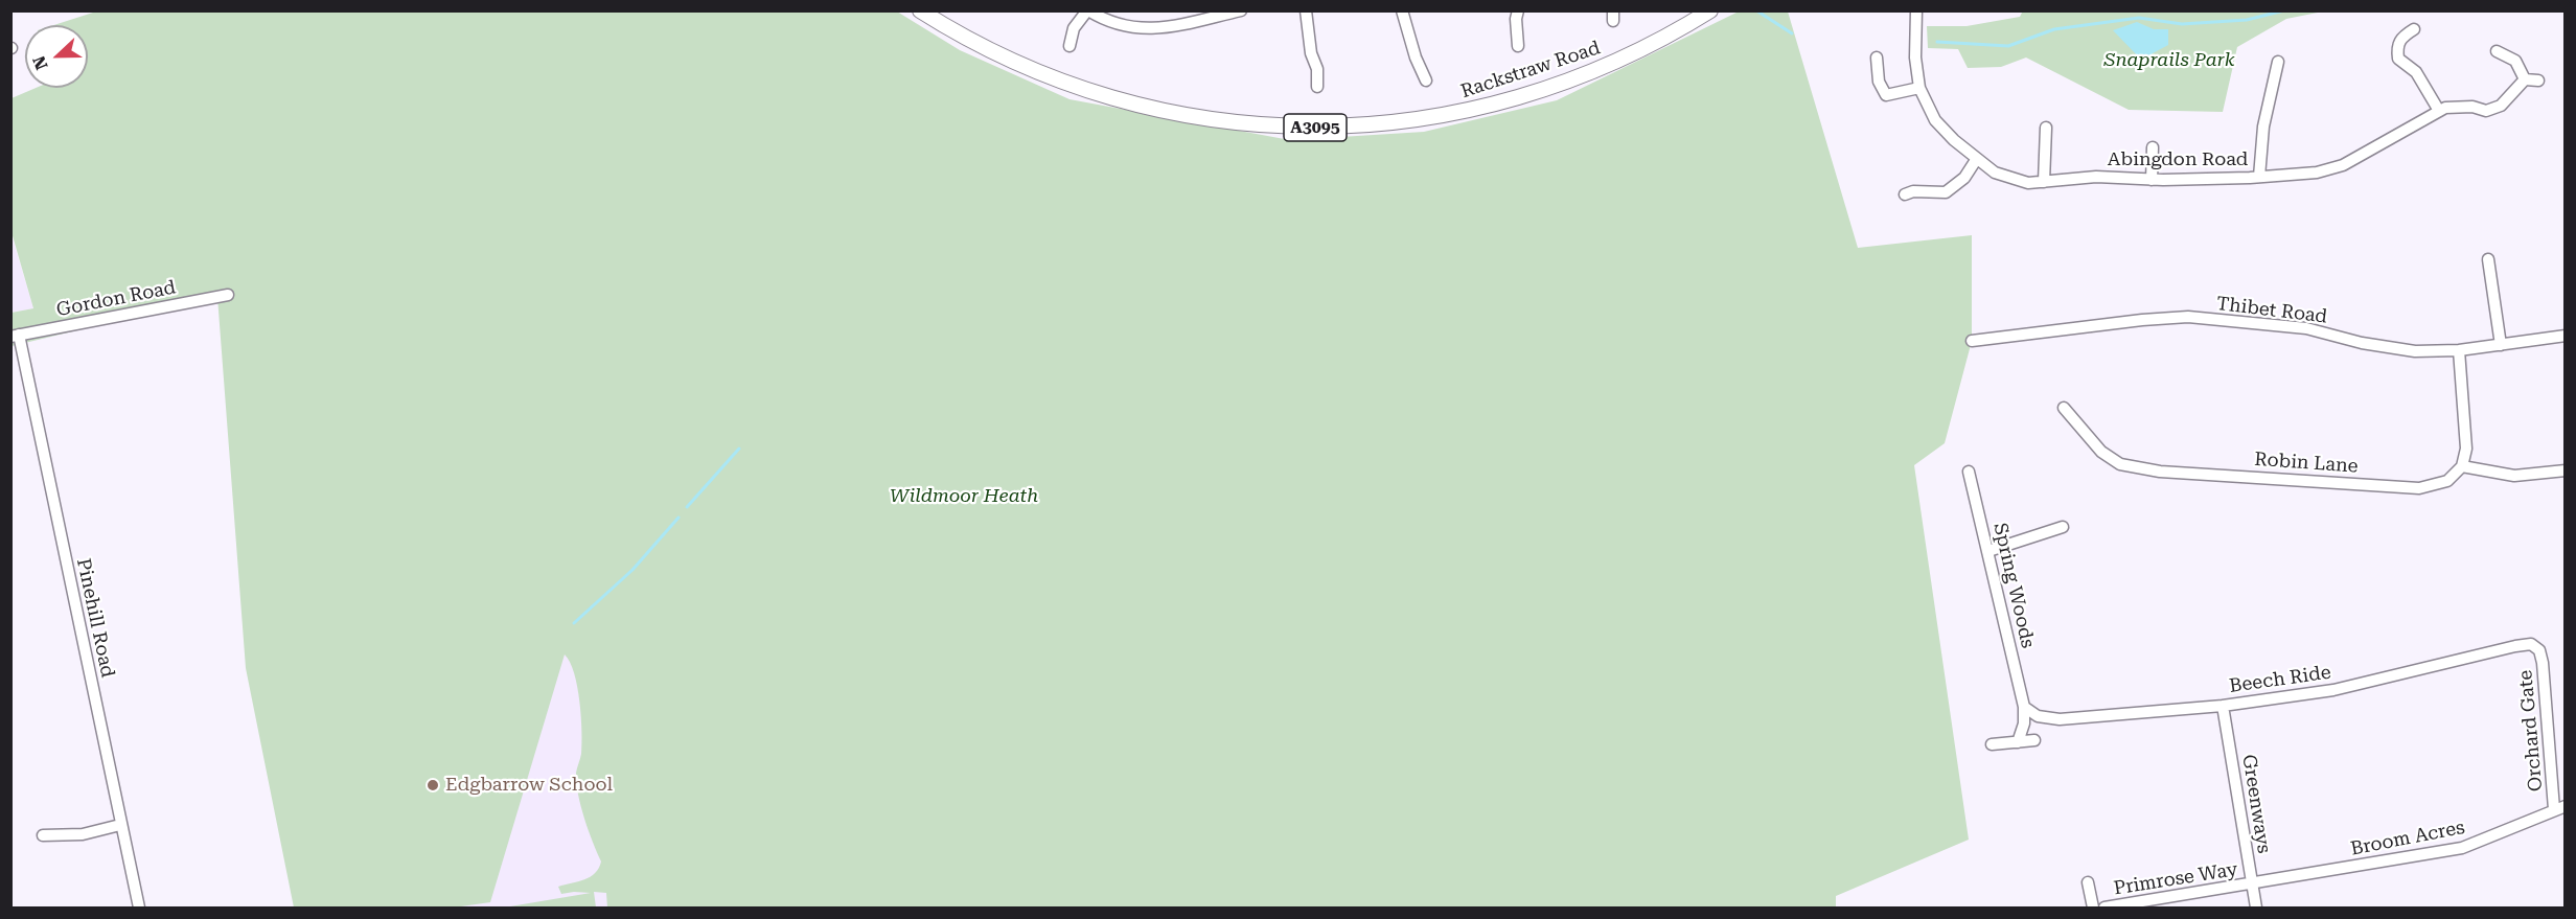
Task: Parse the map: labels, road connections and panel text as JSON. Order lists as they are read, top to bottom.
{
  "streets": {
    "main road": ["Rackstraw Road", "A3095"],
    "street": [
      "Abingdon Road",
      "Gordon Road",
      "Thibet Road",
      "Robin Lane",
      "Spring Woods",
      "Pinehill Road",
      "Beech Ride",
      "Orchard Gate",
      "Greenways",
      "Broom Acres",
      "Primrose Way"
    ]
  },
  "crossings": [
    ["Gordon Road", "Pinehill Road"],
    ["Spring Woods", "Beech Ride"],
    ["Beech Ride", "Orchard Gate"],
    ["Beech Ride", "Greenways"],
    ["Orchard Gate", "Broom Acres"],
    ["Greenways", "Broom Acres"],
    ["Greenways", "Primrose Way"],
    ["Broom Acres", "Primrose Way"]
  ],
  "parks": ["Snaprails Park", "Wildmoor Heath"],
  "places": ["Edgbarrow School"],
  "north": "left"
}
